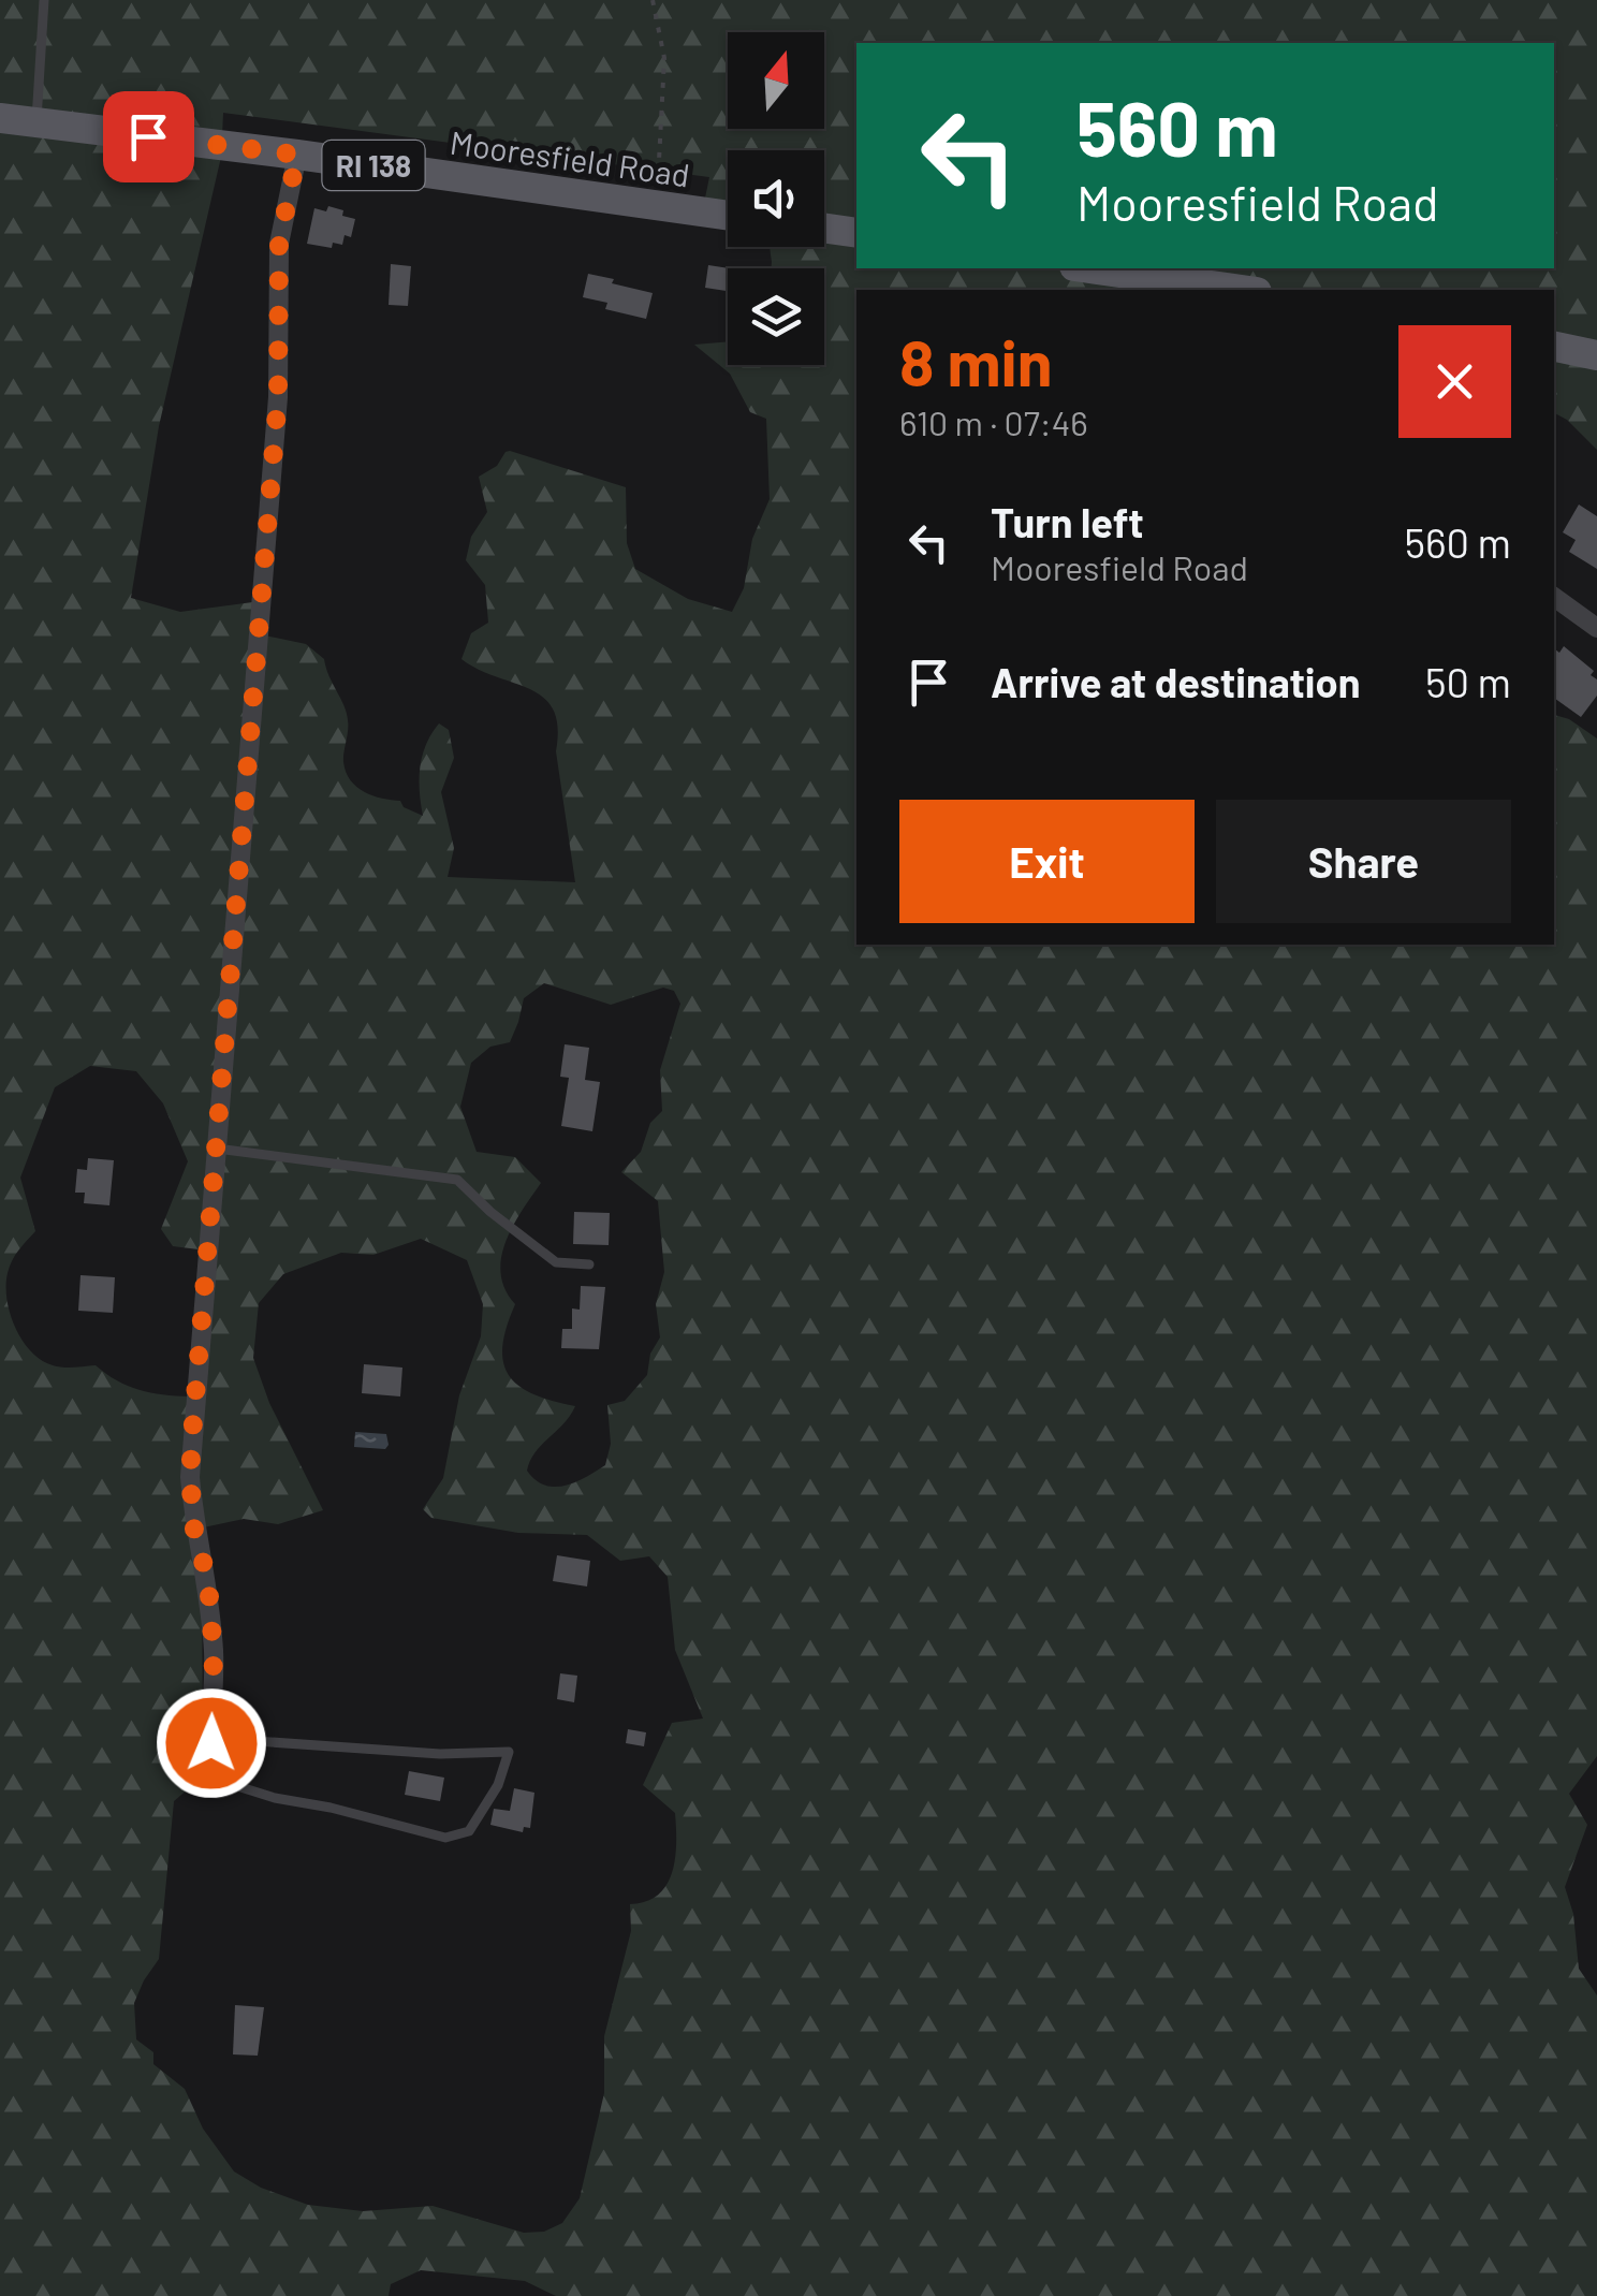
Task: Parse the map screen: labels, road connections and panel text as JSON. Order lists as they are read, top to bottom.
{
  "streets": {
    "main road": ["Mooresfield Road", "RI 138"]
  },
  "north": "top",
  "page": {
    "turn": ["560 m", "Mooresfield Road"],
    "heading": ["8 min", "610 m · 07:46"],
    "list": [
      {
        "name": "Turn left",
        "note": "Mooresfield Road",
        "value": "560 m"
      },
      {
        "name": "Arrive at destination",
        "value": "50 m"
      }
    ],
    "buttons": ["Exit", "Share"]
  }
}
